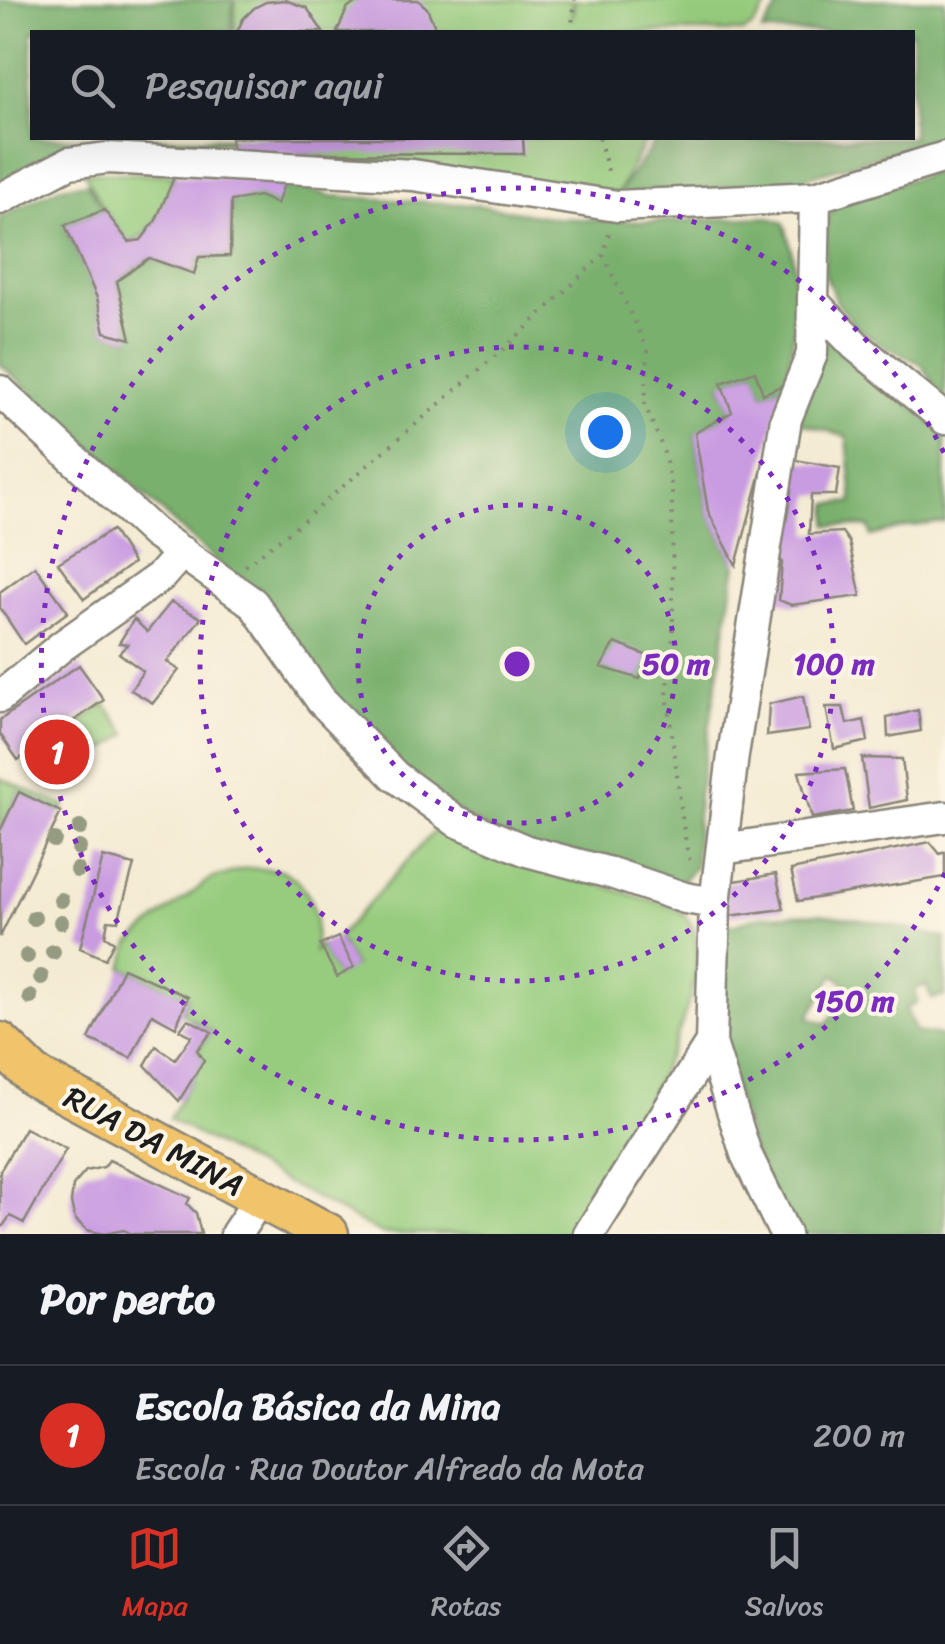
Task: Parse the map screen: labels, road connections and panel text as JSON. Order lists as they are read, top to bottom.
{
  "streets": {
    "main road": ["RUA DA MINA"]
  },
  "page": {
    "search": "Pesquisar aqui",
    "pins": "1",
    "heading": "Por perto",
    "list": [
      {
        "mark": "1",
        "name": "Escola Básica da Mina",
        "note": "Escola · Rua Doutor Alfredo da Mota",
        "value": "200 m"
      }
    ],
    "nav": ["Mapa", "Rotas", "Salvos"]
  },
  "rings": ["50 m", "100 m", "150 m"]
}
